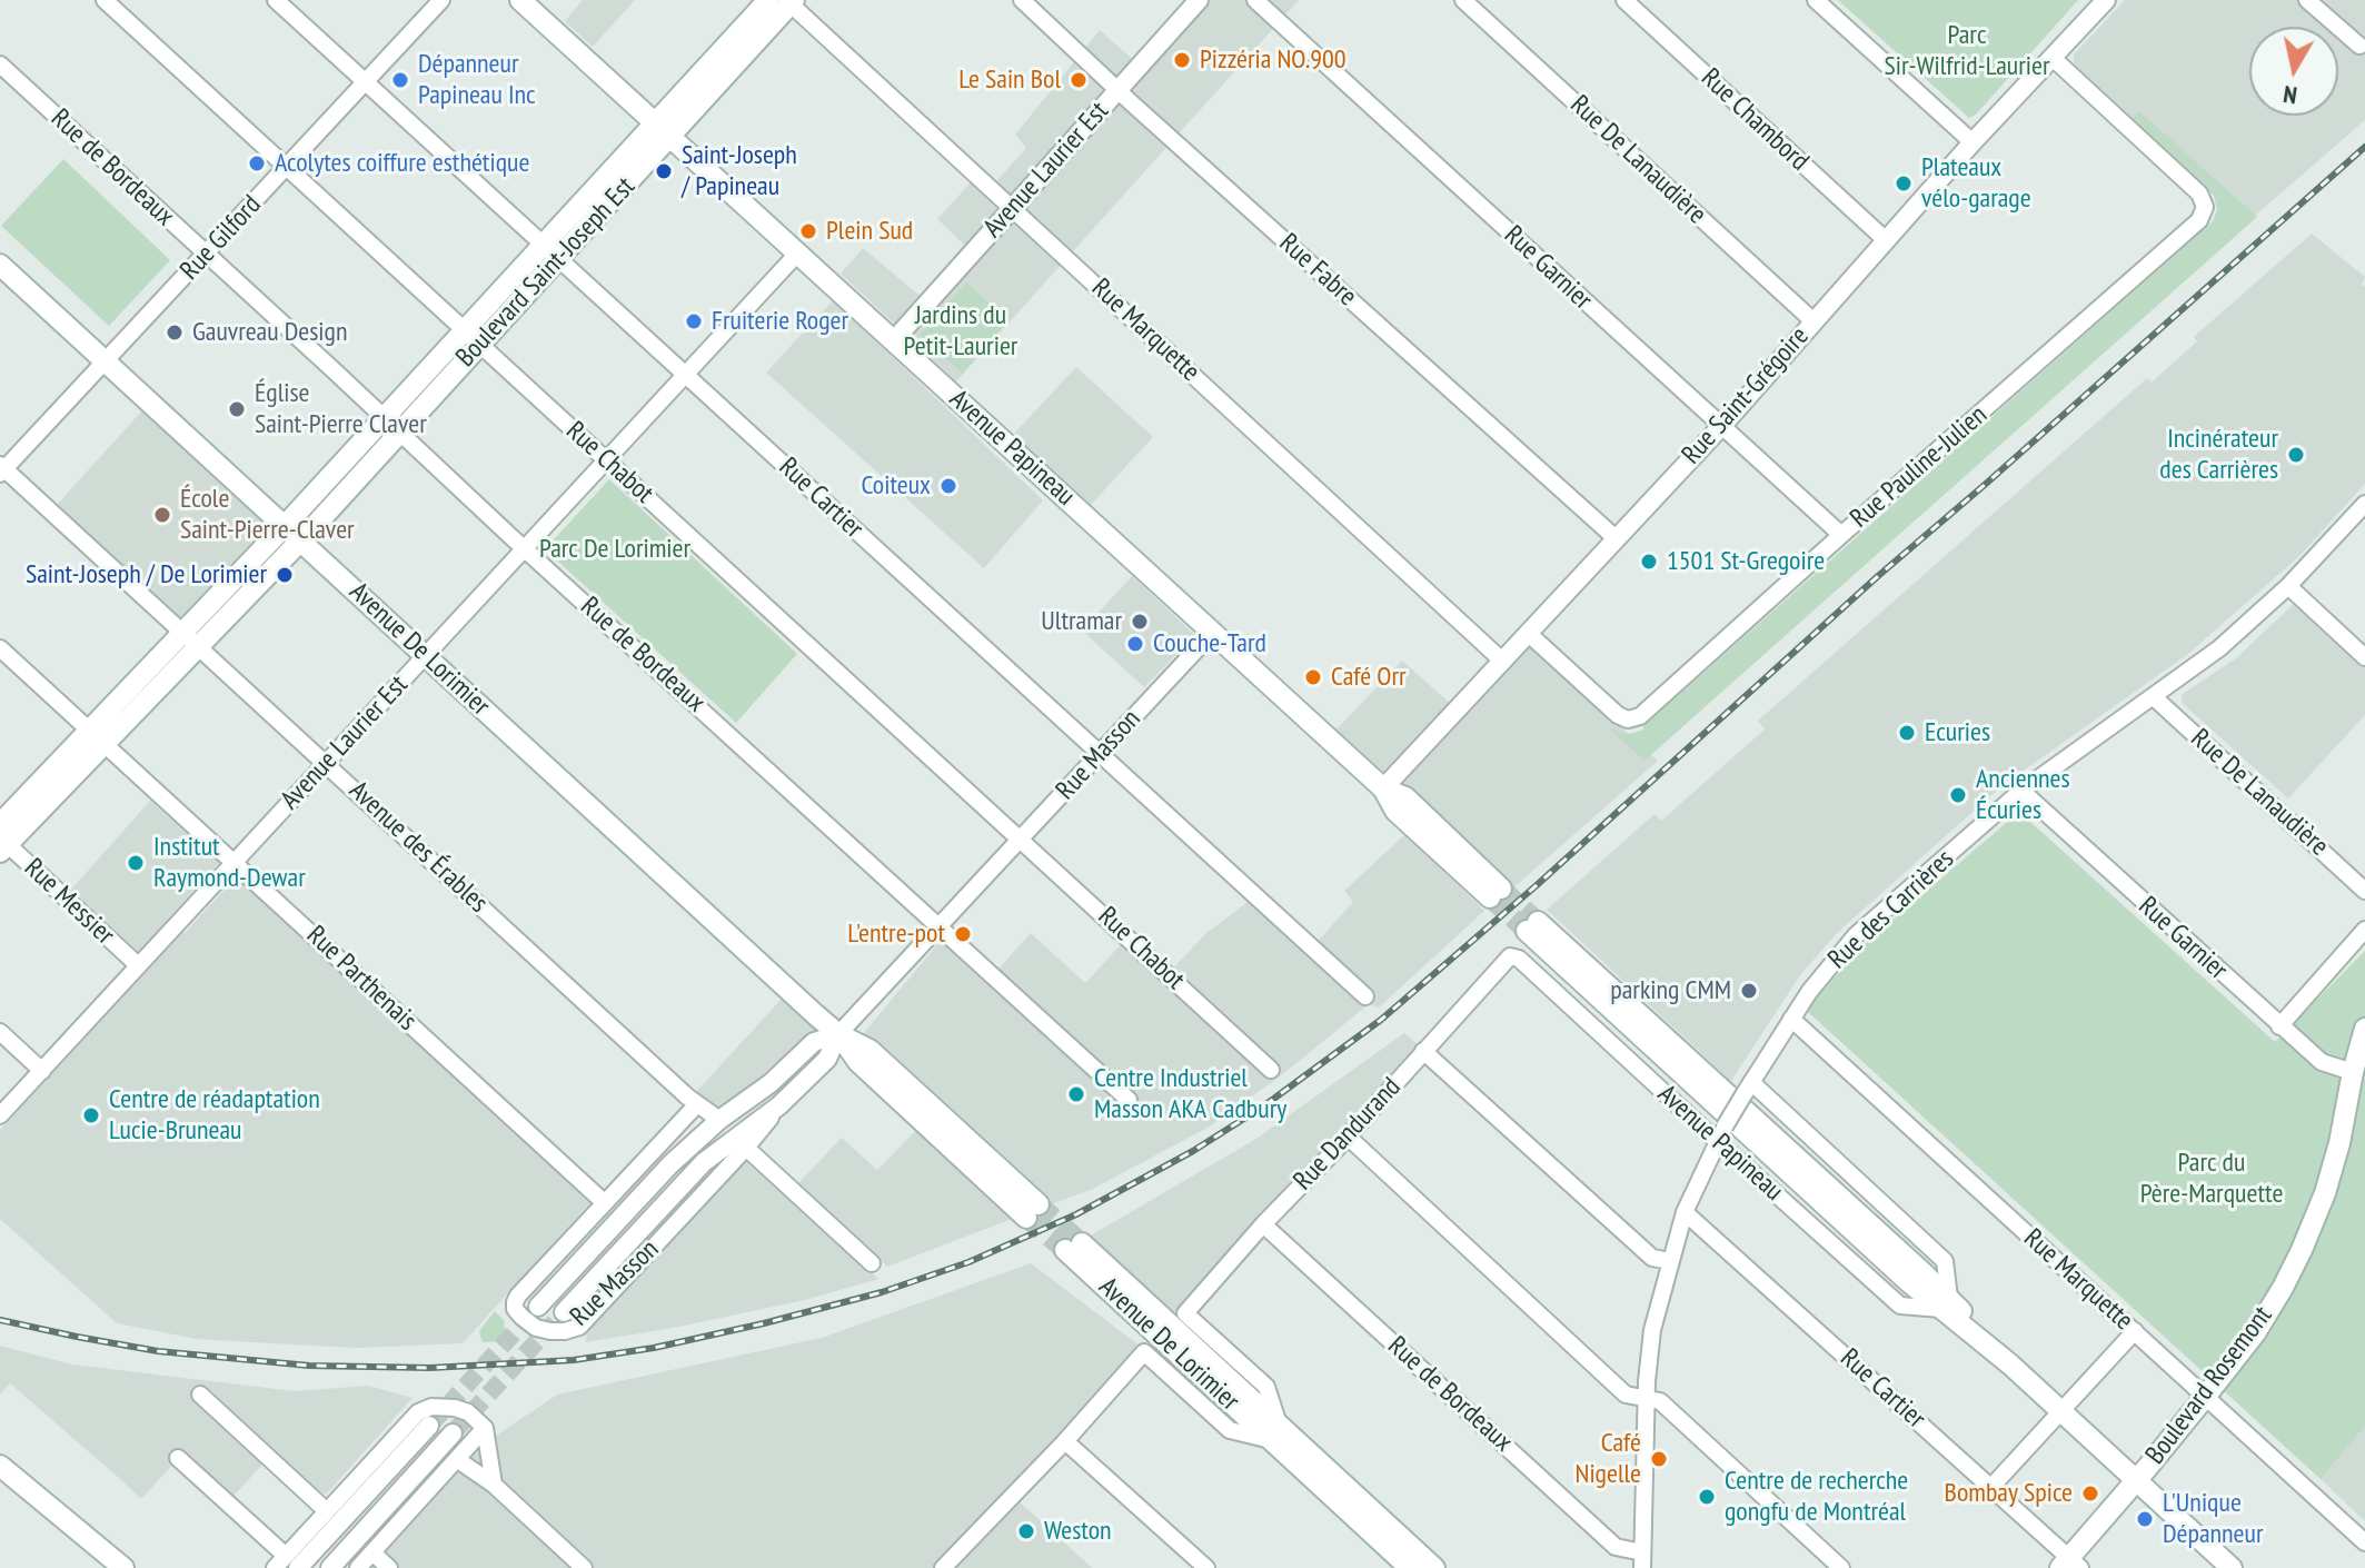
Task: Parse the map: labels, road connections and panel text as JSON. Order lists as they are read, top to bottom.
{
  "streets": {
    "main road": [
      "Boulevard Saint-Joseph Est",
      "Avenue Papineau",
      "Avenue De Lorimier",
      "Boulevard Rosemont"
    ],
    "street": [
      "Rue Chambord",
      "Rue De Lanaudière",
      "Rue de Bordeaux",
      "Avenue Laurier Est",
      "Rue Gilford",
      "Rue Garnier",
      "Rue Fabre",
      "Rue Marquette",
      "Rue Saint-Grégoire",
      "Rue Chabot",
      "Rue Pauline-Julien",
      "Rue Cartier",
      "Rue Masson",
      "Avenue des Érables",
      "Rue Messier",
      "Rue des Carrières",
      "Rue Parthenais",
      "Rue Dandurand"
    ]
  },
  "crossings": [
    ["Rue Chambord", "Rue Saint-Grégoire"],
    ["Rue De Lanaudière", "Rue Saint-Grégoire"],
    ["Rue De Lanaudière", "Rue des Carrières"],
    ["Rue de Bordeaux", "Avenue Laurier Est"],
    ["Rue de Bordeaux", "Rue Gilford"],
    ["Rue de Bordeaux", "Boulevard Saint-Joseph Est"],
    ["Rue de Bordeaux", "Rue Masson"],
    ["Rue de Bordeaux", "Rue des Carrières"],
    ["Rue de Bordeaux", "Rue Dandurand"],
    ["Avenue Laurier Est", "Rue Fabre"],
    ["Avenue Laurier Est", "Rue Marquette"],
    ["Avenue Laurier Est", "Avenue Papineau"],
    ["Avenue Laurier Est", "Rue Chabot"],
    ["Avenue Laurier Est", "Rue Cartier"],
    ["Avenue Laurier Est", "Avenue De Lorimier"],
    ["Avenue Laurier Est", "Avenue des Érables"],
    ["Avenue Laurier Est", "Rue Messier"],
    ["Avenue Laurier Est", "Rue Parthenais"],
    ["Rue Gilford", "Rue Chabot"],
    ["Rue Gilford", "Rue Cartier"],
    ["Rue Gilford", "Avenue De Lorimier"],
    ["Rue Gilford", "Avenue des Érables"],
    ["Rue Garnier", "Rue Saint-Grégoire"],
    ["Rue Garnier", "Rue Pauline-Julien"],
    ["Rue Garnier", "Rue des Carrières"],
    ["Rue Garnier", "Boulevard Rosemont"],
    ["Rue Fabre", "Rue Saint-Grégoire"],
    ["Boulevard Saint-Joseph Est", "Rue Marquette"],
    ["Boulevard Saint-Joseph Est", "Avenue Papineau"],
    ["Boulevard Saint-Joseph Est", "Rue Chabot"],
    ["Boulevard Saint-Joseph Est", "Rue Cartier"],
    ["Boulevard Saint-Joseph Est", "Avenue De Lorimier"],
    ["Boulevard Saint-Joseph Est", "Avenue des Érables"],
    ["Boulevard Saint-Joseph Est", "Rue Messier"],
    ["Boulevard Saint-Joseph Est", "Rue Parthenais"],
    ["Rue Marquette", "Rue Saint-Grégoire"],
    ["Rue Marquette", "Rue des Carrières"],
    ["Rue Marquette", "Boulevard Rosemont"],
    ["Rue Saint-Grégoire", "Avenue Papineau"],
    ["Rue Saint-Grégoire", "Rue Pauline-Julien"],
    ["Avenue Papineau", "Rue Masson"],
    ["Avenue Papineau", "Rue des Carrières"],
    ["Avenue Papineau", "Rue Dandurand"],
    ["Avenue Papineau", "Boulevard Rosemont"],
    ["Rue Chabot", "Rue Masson"],
    ["Rue Cartier", "Rue Masson"],
    ["Rue Cartier", "Rue des Carrières"],
    ["Rue Cartier", "Boulevard Rosemont"],
    ["Avenue De Lorimier", "Rue Masson"],
    ["Avenue De Lorimier", "Rue Dandurand"],
    ["Rue Masson", "Avenue des Érables"],
    ["Rue Masson", "Rue Parthenais"]
  ],
  "parks": [
    "Parc Sir-Wilfrid-Laurier",
    "Jardins du Petit-Laurier",
    "Parc De Lorimier",
    "Parc du Père-Marquette"
  ],
  "places": [
    "Pizzéria NO.900",
    "Dépanneur Papineau Inc",
    "Le Sain Bol",
    "Acolytes coiffure esthétique",
    "Saint-Joseph / Papineau",
    "Plateaux vélo-garage",
    "Plein Sud",
    "Fruiterie Roger",
    "Gauvreau Design",
    "Église Saint-Pierre Claver",
    "Incinérateur des Carrières",
    "Coiteux",
    "École Saint-Pierre-Claver",
    "1501 St-Gregoire",
    "Saint-Joseph / De Lorimier",
    "Ultramar",
    "Couche-Tard",
    "Café Orr",
    "Ecuries",
    "Anciennes Écuries",
    "Institut Raymond-Dewar",
    "L'entre-pot",
    "parking CMM",
    "Centre Industriel Masson AKA Cadbury",
    "Centre de réadaptation Lucie-Bruneau",
    "Café Nigelle",
    "Bombay Spice",
    "Centre de recherche gongfu de Montréal",
    "L'Unique Dépanneur",
    "Weston"
  ],
  "north": "bottom"
}
